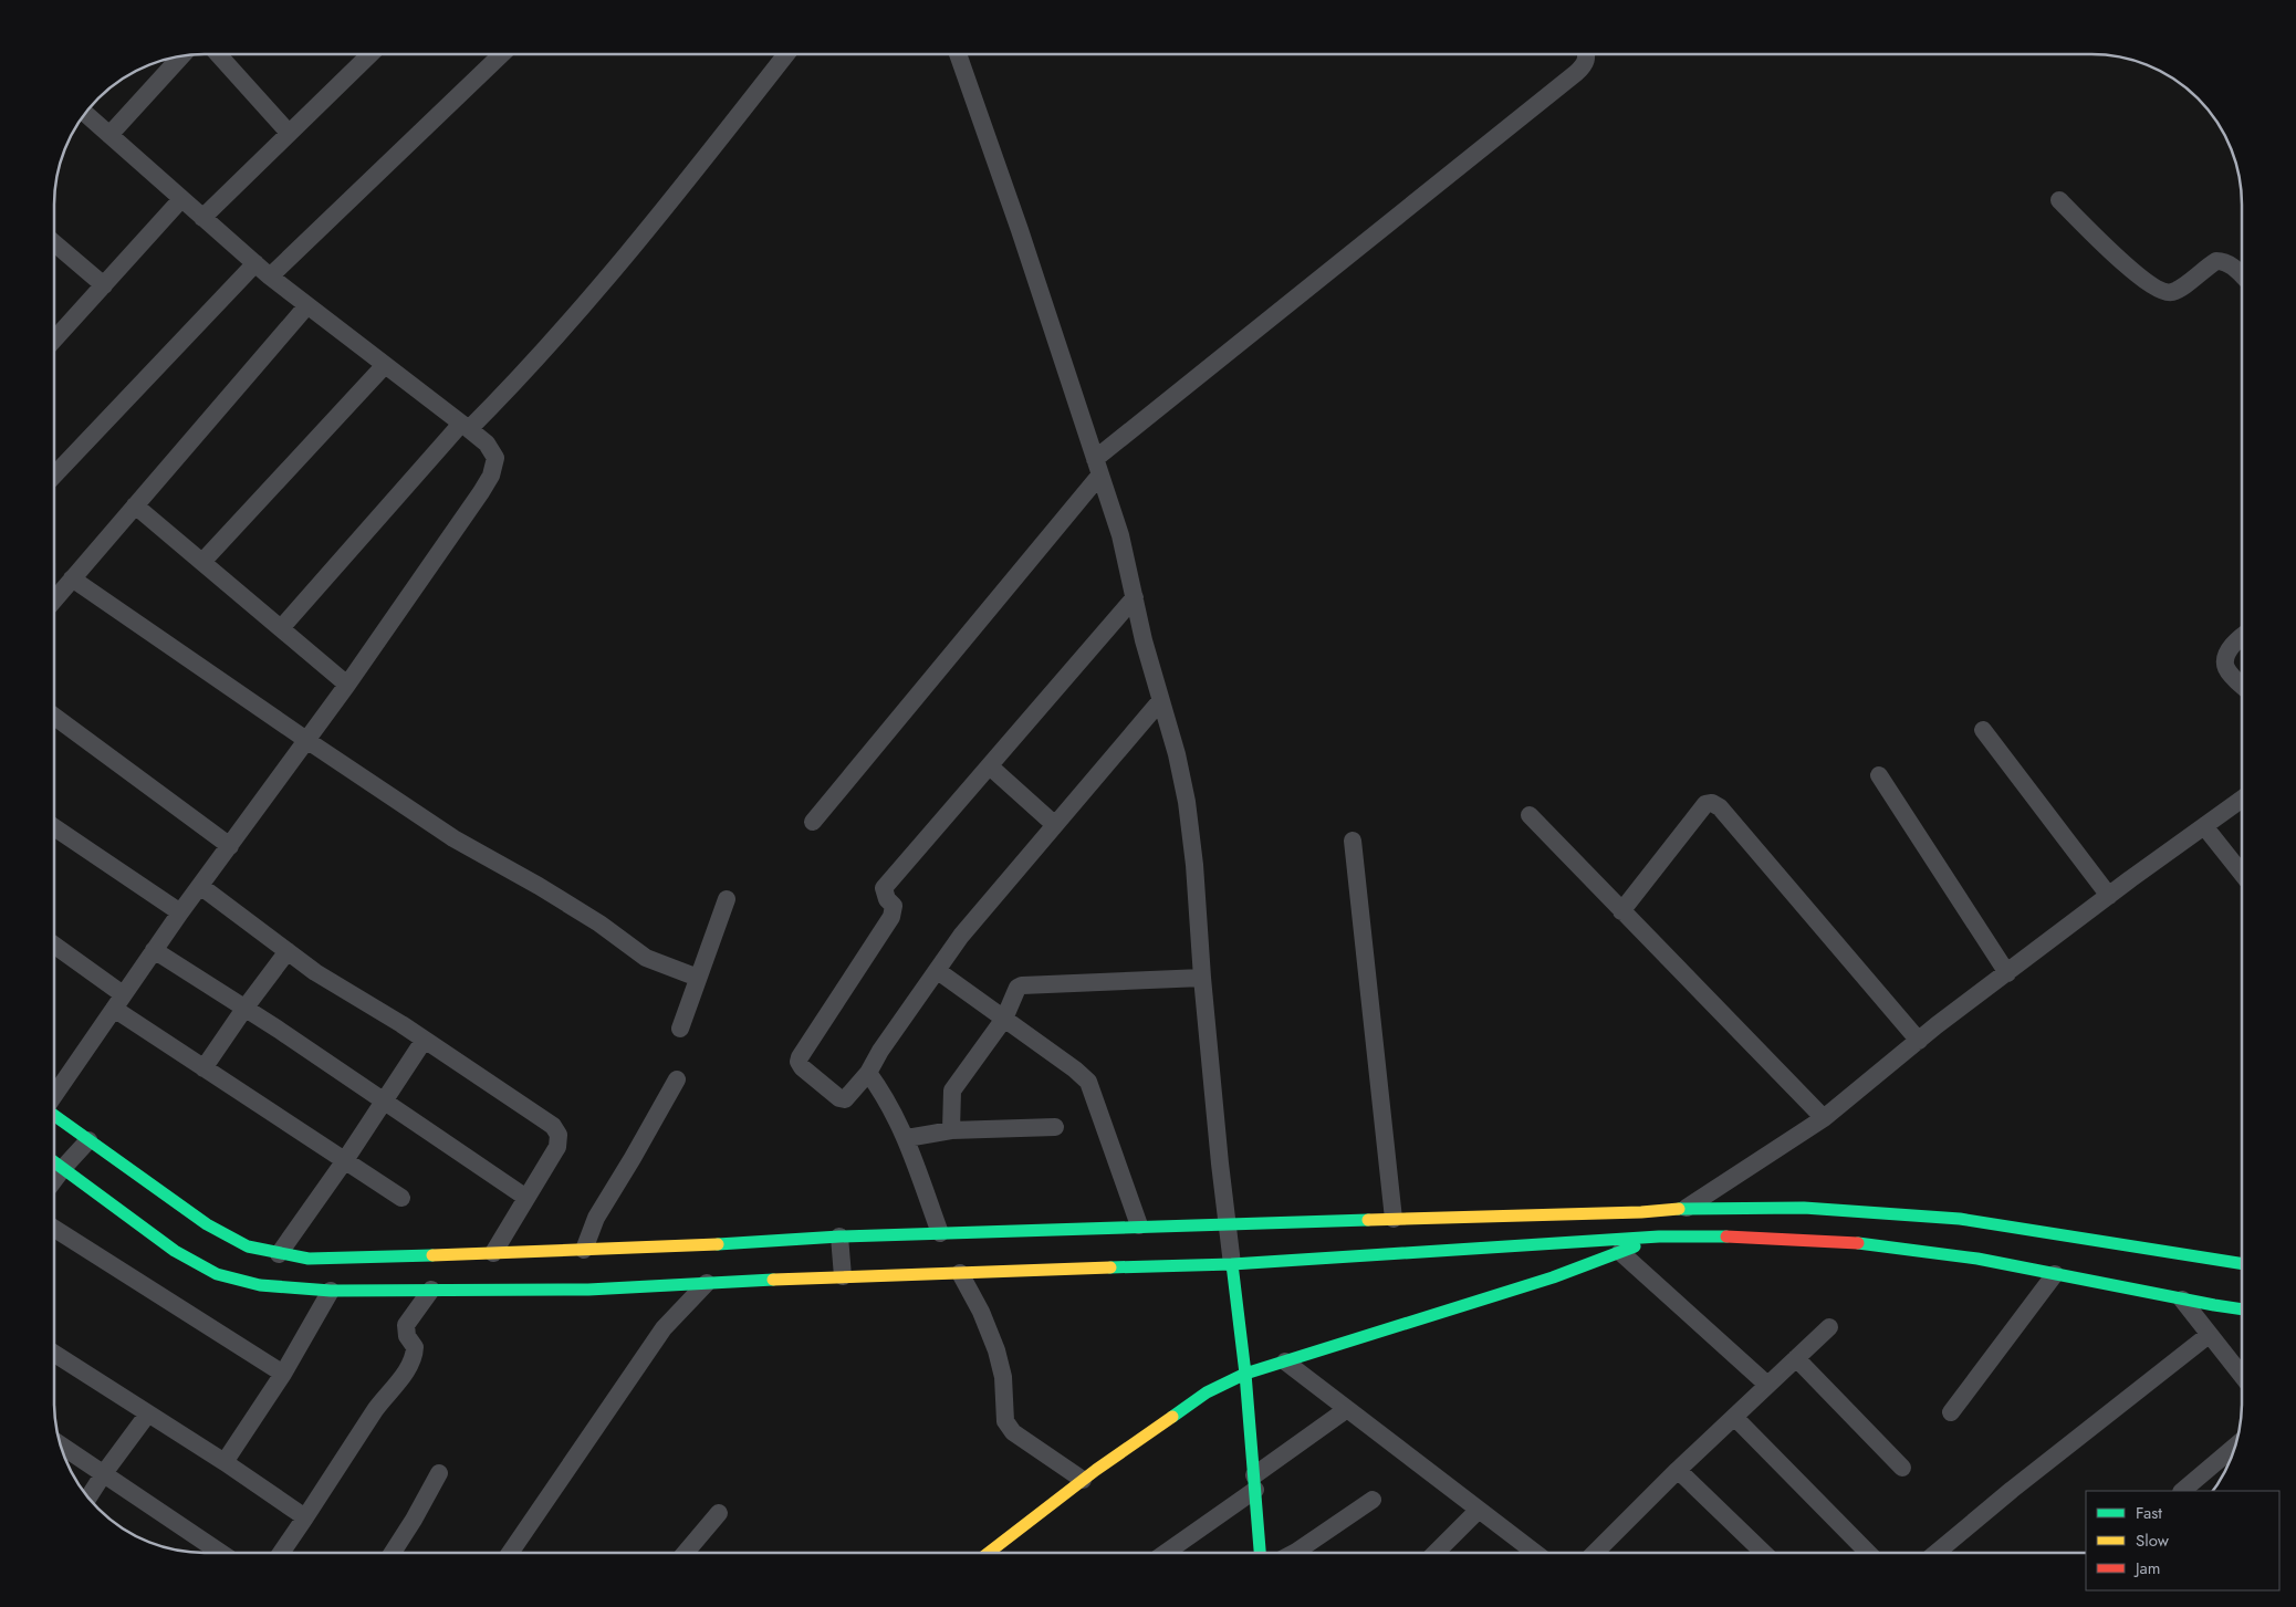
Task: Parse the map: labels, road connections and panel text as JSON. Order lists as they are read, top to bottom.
{
  "legend": ["Fast", "Slow", "Jam"]
}
